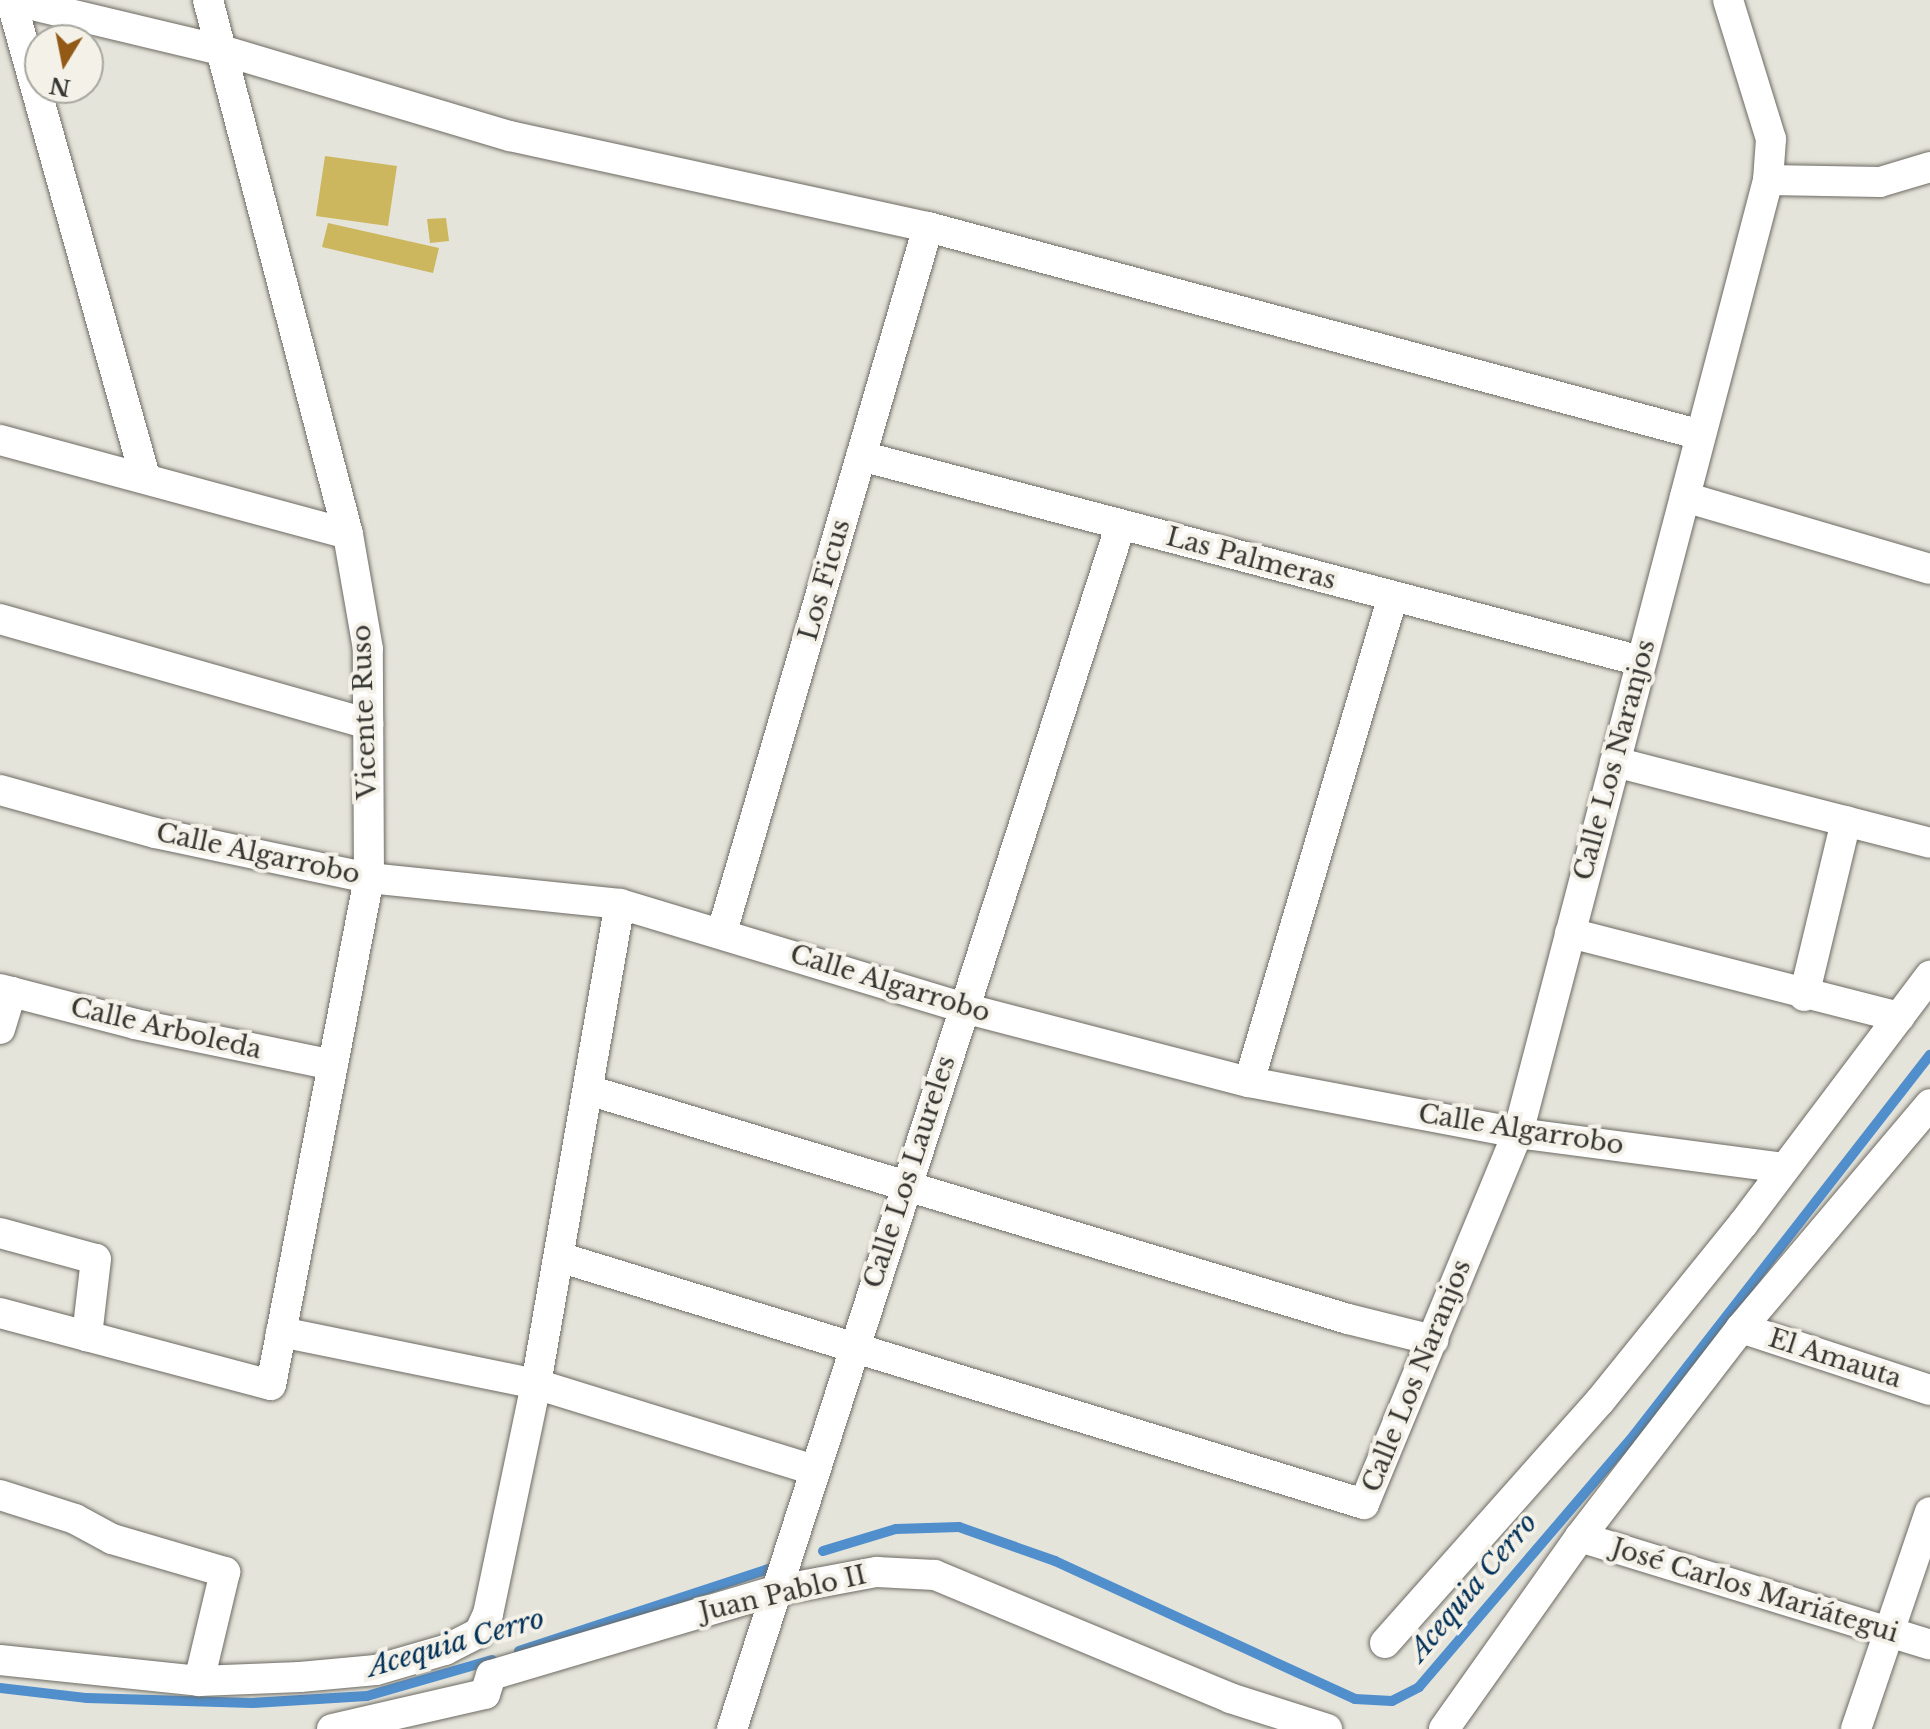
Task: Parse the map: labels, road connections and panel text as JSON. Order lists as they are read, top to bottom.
{
  "streets": {
    "street": [
      "Las Palmeras",
      "Los Ficus",
      "Vicente Ruso",
      "Calle Los Naranjos",
      "Calle Algarrobo",
      "Calle Arboleda",
      "Calle Los Laureles",
      "El Amauta",
      "José Carlos Mariátegui",
      "Juan Pablo II"
    ]
  },
  "crossings": [
    ["Las Palmeras", "Los Ficus"],
    ["Las Palmeras", "Calle Los Naranjos"],
    ["Las Palmeras", "Calle Los Laureles"],
    ["Los Ficus", "Calle Algarrobo"],
    ["Vicente Ruso", "Calle Algarrobo"],
    ["Vicente Ruso", "Calle Arboleda"],
    ["Calle Los Naranjos", "Calle Algarrobo"],
    ["Calle Los Naranjos", "Calle Los Laureles"],
    ["Calle Algarrobo", "Calle Los Laureles"],
    ["Calle Los Laureles", "Juan Pablo II"]
  ],
  "water": ["Acequia Cerro"],
  "north": "bottom"
}
